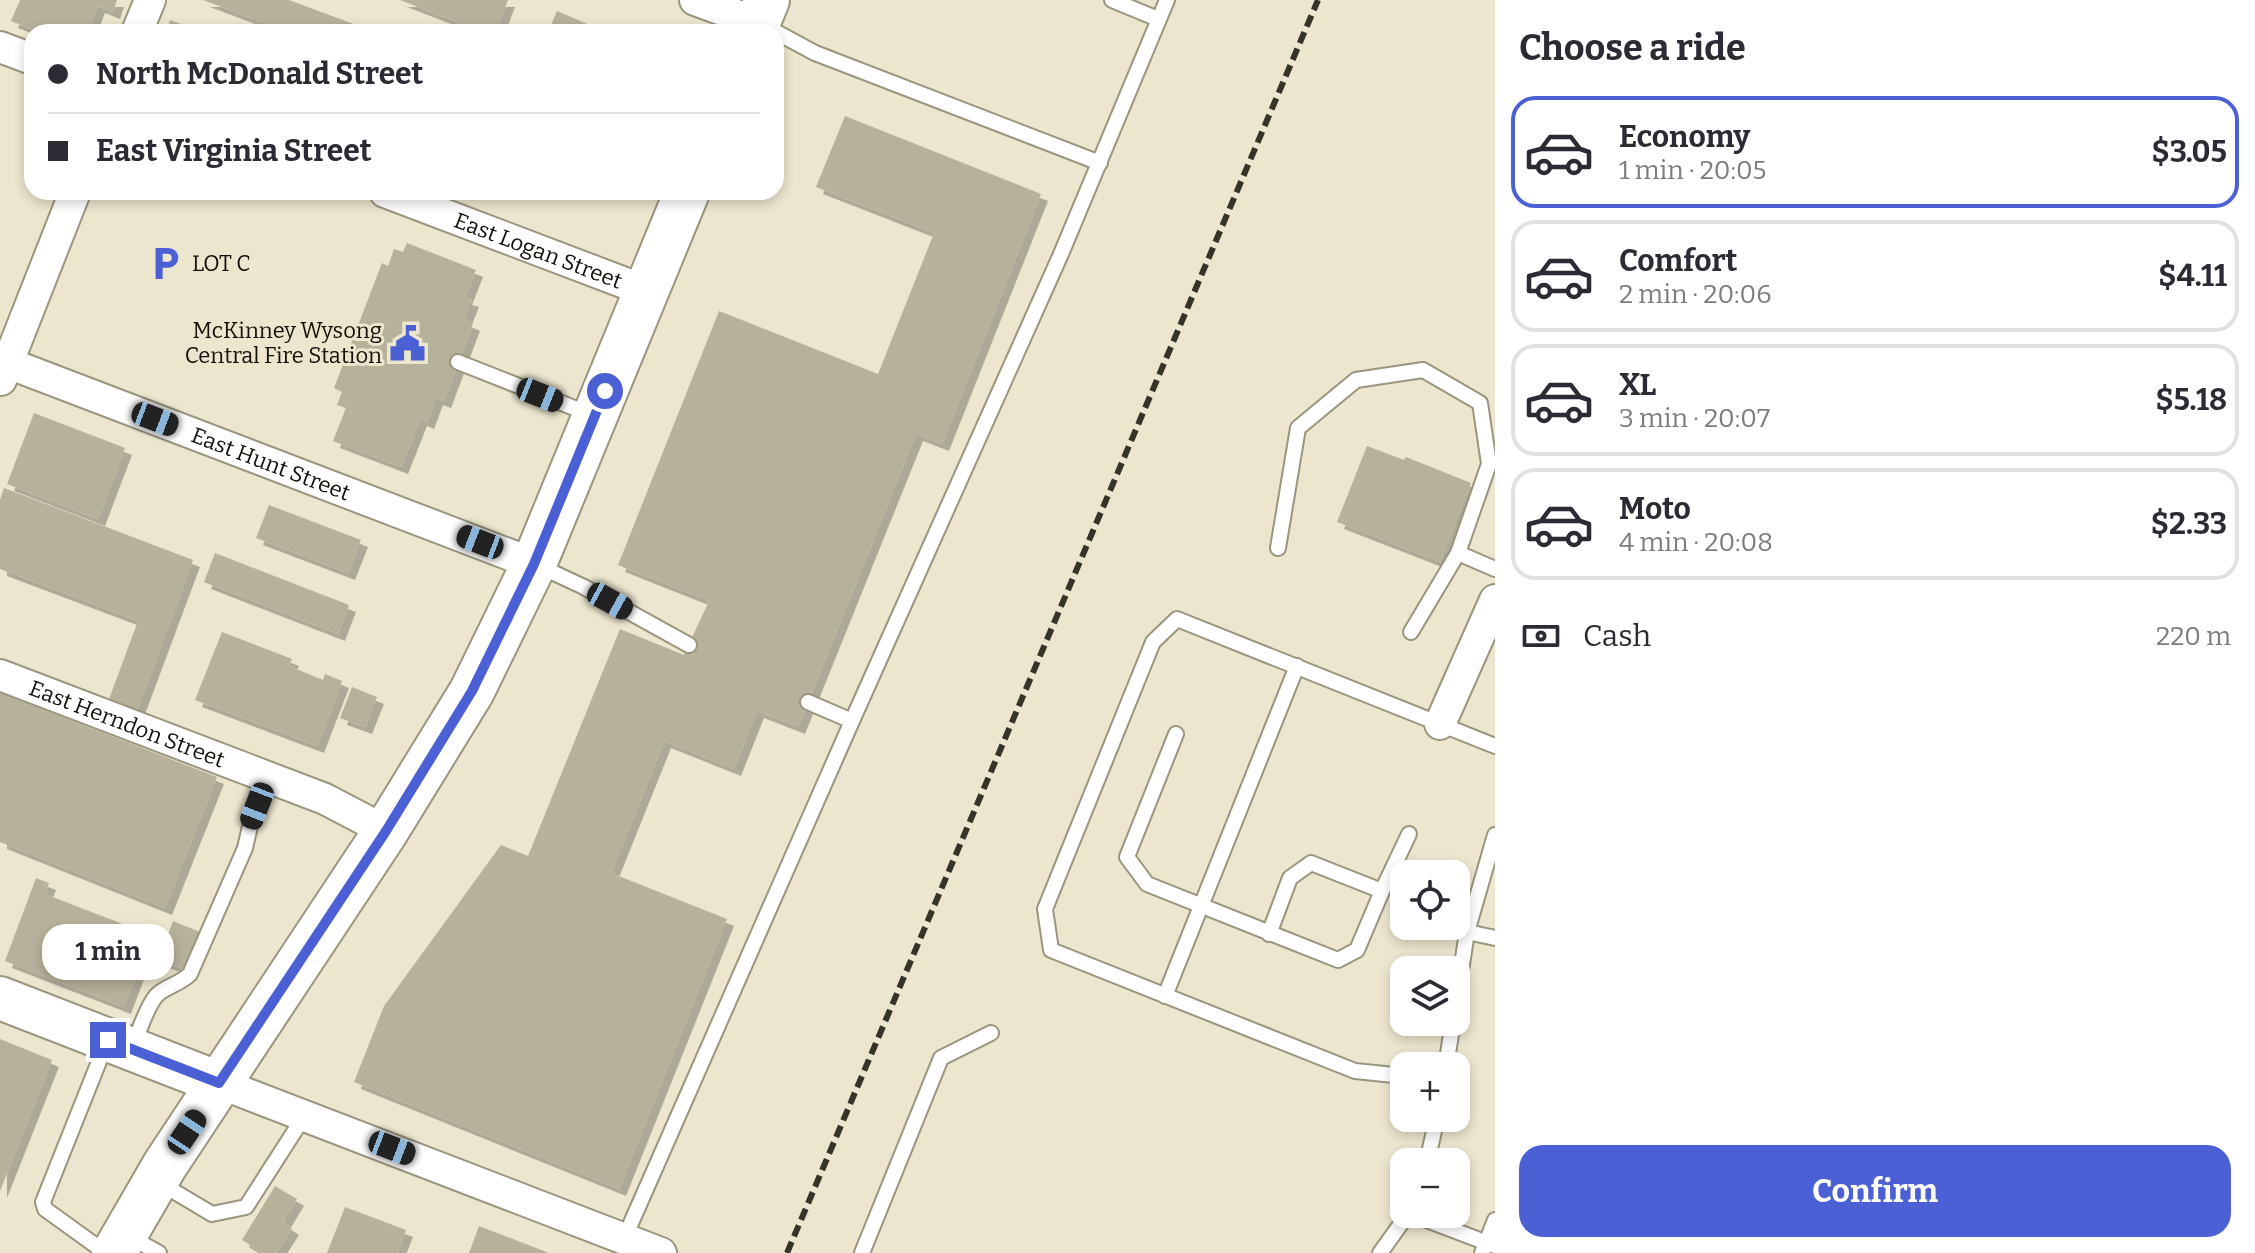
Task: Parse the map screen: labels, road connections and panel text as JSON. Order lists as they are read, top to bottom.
{
  "streets": {
    "street": ["East Logan Street", "East Hunt Street", "East Herndon Street"]
  },
  "places": {
    "parking": ["LOT C"],
    "public building": ["McKinney Wysong Central Fire Station"]
  },
  "page": {
    "heading": "Choose a ride",
    "banner": ["North McDonald Street", "East Virginia Street"],
    "list": [
      {
        "name": "Economy",
        "note": "1 min · 20:05",
        "value": "$3.05"
      },
      {
        "name": "Comfort",
        "note": "2 min · 20:06",
        "value": "$4.11"
      },
      {
        "name": "XL",
        "note": "3 min · 20:07",
        "value": "$5.18"
      },
      {
        "name": "Moto",
        "note": "4 min · 20:08",
        "value": "$2.33"
      }
    ],
    "pay": ["Cash", "220 m"],
    "map_buttons": ["+", "−"],
    "bubble": "1 min",
    "buttons": "Confirm"
  }
}
